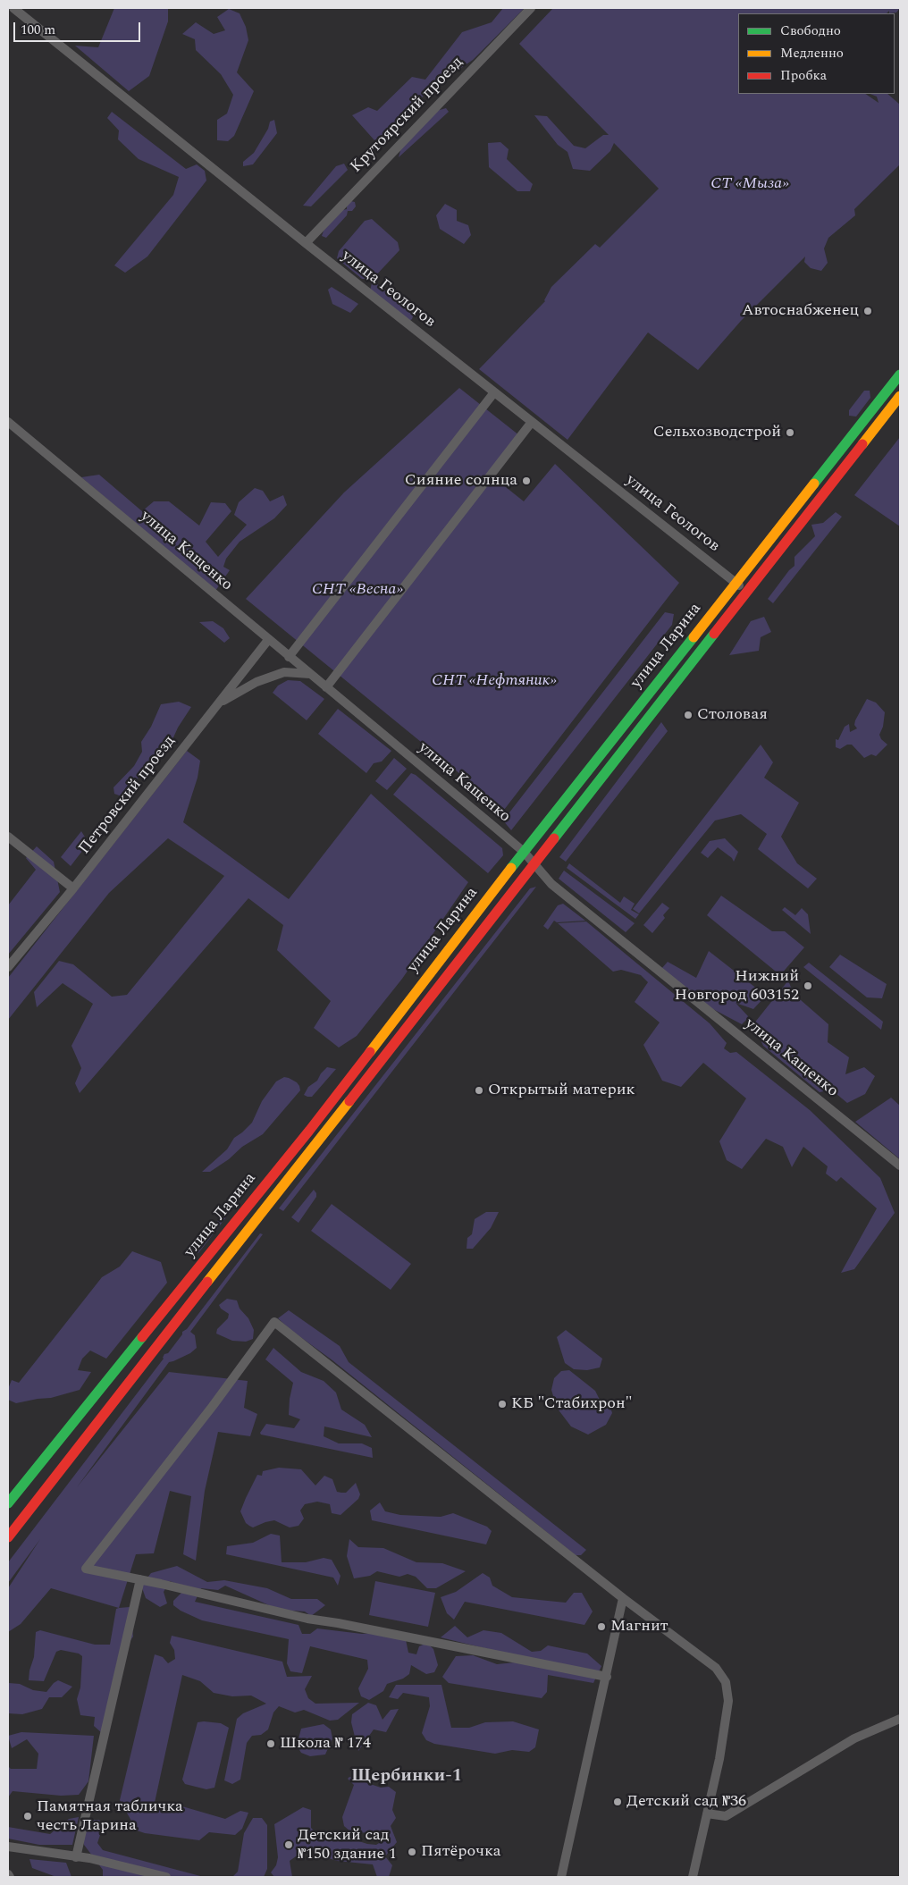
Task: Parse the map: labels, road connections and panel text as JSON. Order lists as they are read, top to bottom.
{
  "streets": {
    "main road": ["улица Ларина"],
    "street": [
      "Крутоярский проезд",
      "улица Геологов",
      "улица Кащенко",
      "Петровский проезд"
    ]
  },
  "crossings": [
    ["Крутоярский проезд", "улица Геологов"],
    ["улица Геологов", "улица Ларина"],
    ["улица Кащенко", "улица Ларина"],
    ["улица Кащенко", "Петровский проезд"]
  ],
  "districts": ["Щербинки-1"],
  "parks": ["СТ «Мыза»", "СНТ «Весна»", "СНТ «Нефтяник»"],
  "places": [
    "Автоснабженец",
    "Сельхозводстрой",
    "Сияние солнца",
    "Столовая",
    "Нижний Новгород 603152",
    "Открытый материк",
    "КБ \"Стабихрон\"",
    "Магнит",
    "Школа № 174",
    "Детский сад №36",
    "Памятная табличка честь Ларина",
    "Детский сад №150 здание 1",
    "Пятёрочка"
  ],
  "legend": ["Свободно", "Медленно", "Пробка"],
  "scale_bar": "100 m"
}
